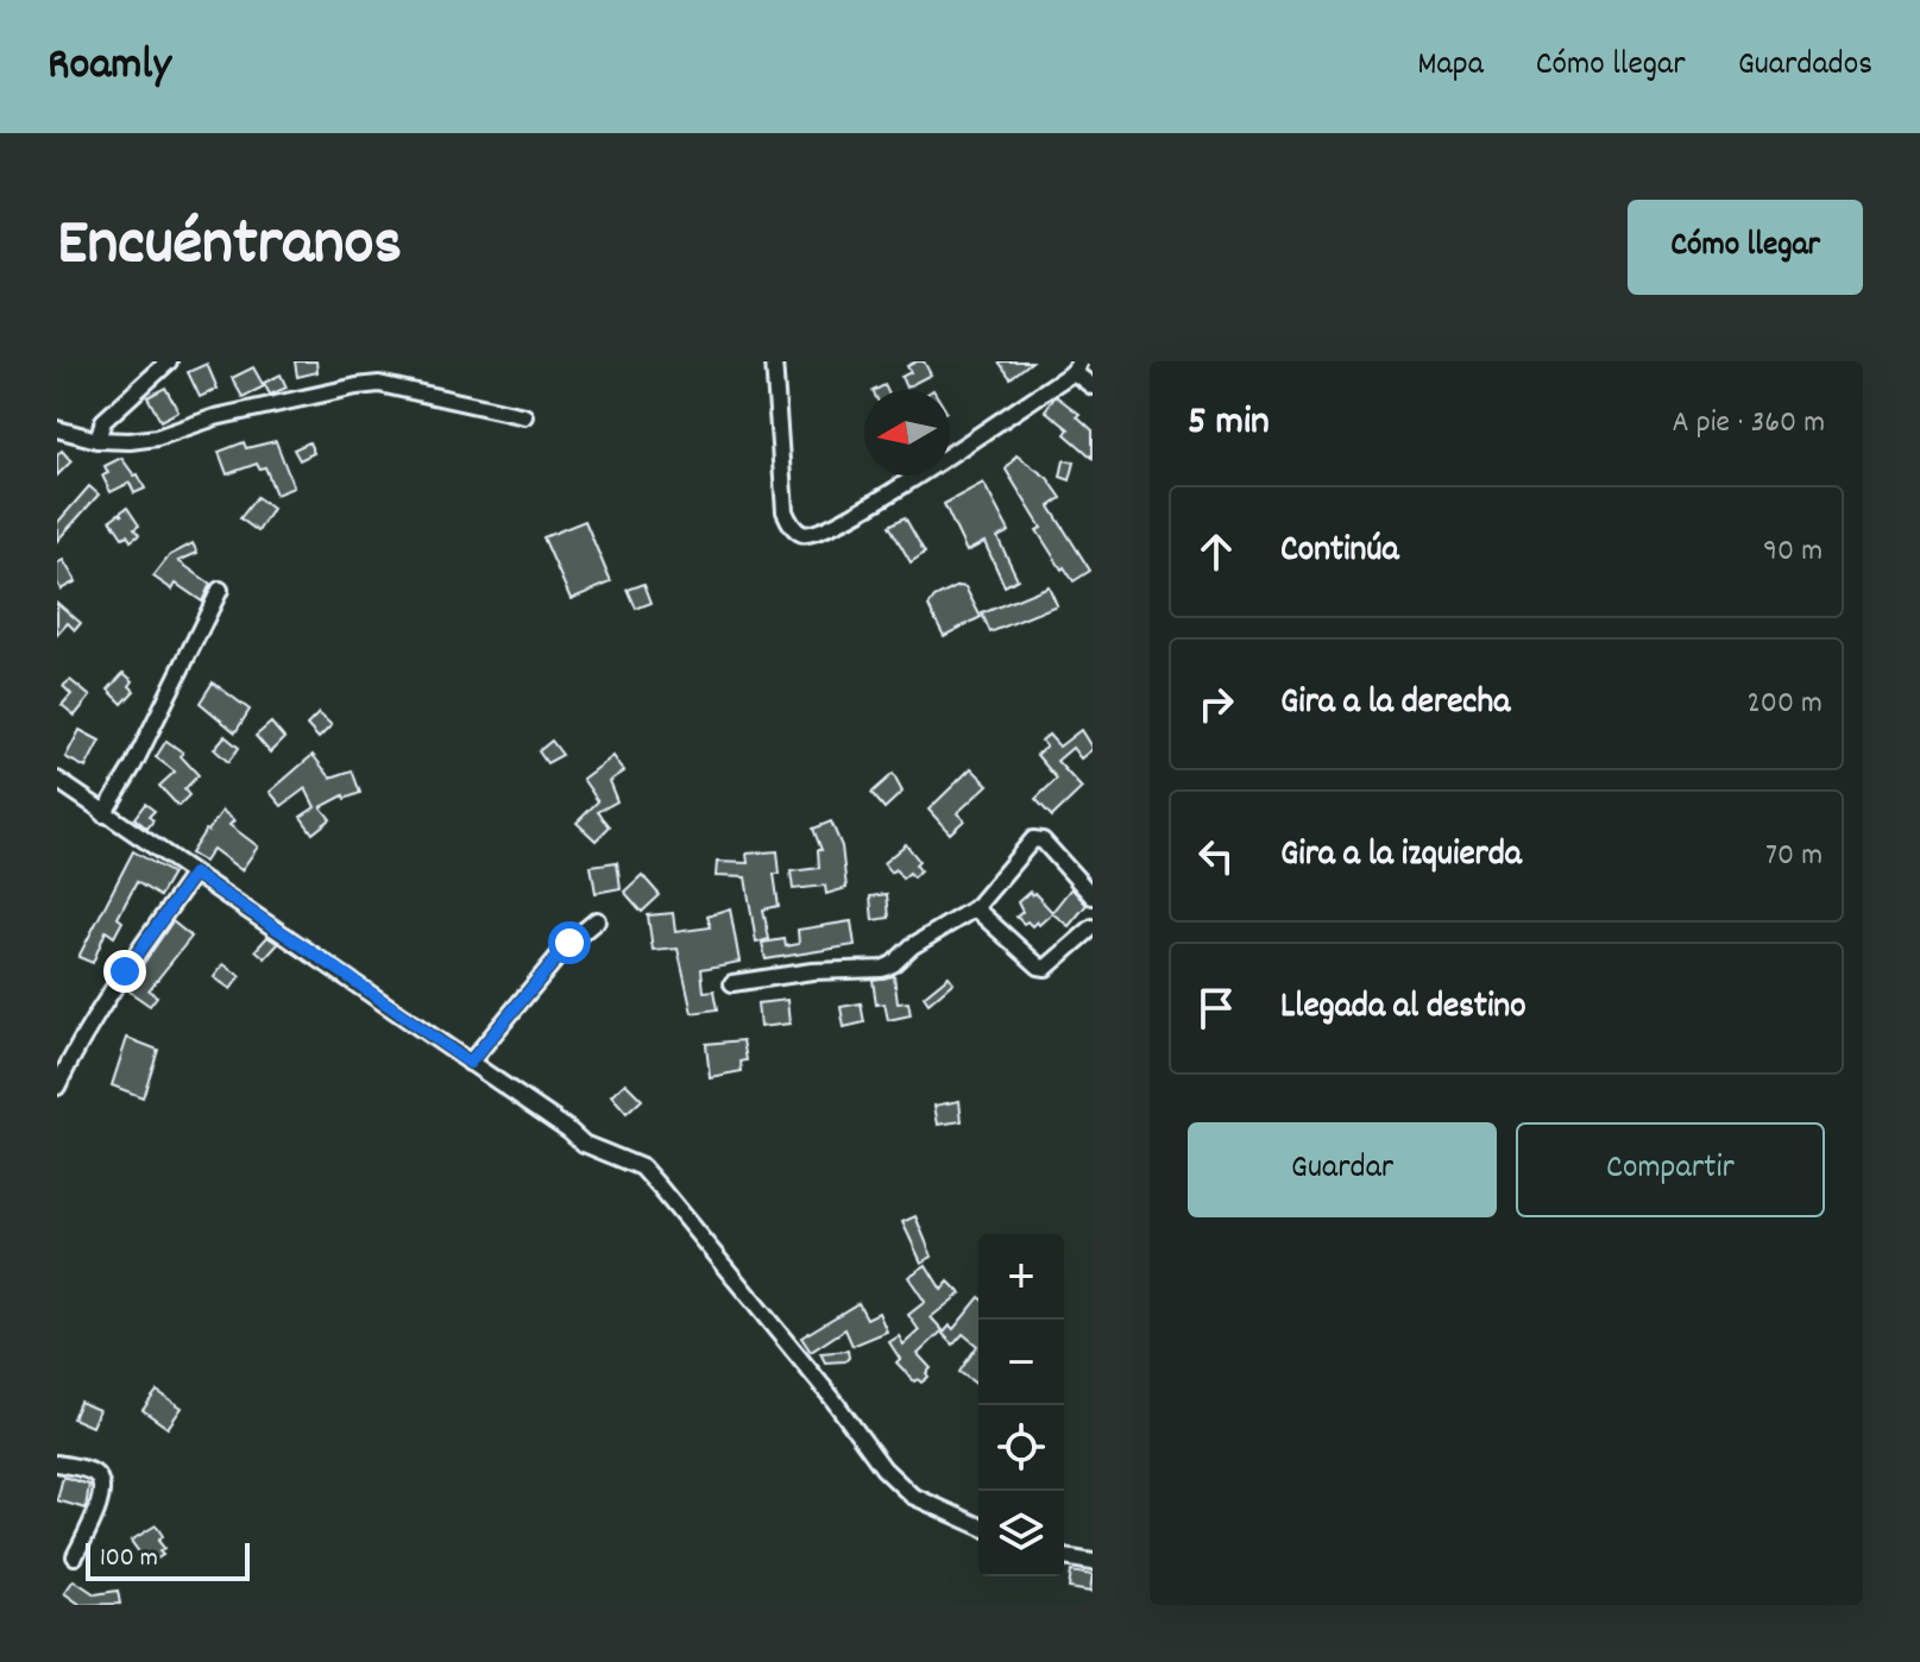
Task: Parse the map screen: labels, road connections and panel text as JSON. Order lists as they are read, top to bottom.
{
  "scale_bar": "100 m",
  "north": "left",
  "page": {
    "header": "Roamly",
    "nav": ["Mapa", "Cómo llegar", "Guardados"],
    "title": "Encuéntranos",
    "buttons": [
      "Cómo llegar",
      ["Guardar", "Compartir"]
    ],
    "heading": ["5 min", "A pie · 360 m"],
    "list": [
      ["Continúa", "90 m"],
      ["Gira a la derecha", "200 m"],
      ["Gira a la izquierda", "70 m"],
      "Llegada al destino"
    ],
    "map_buttons": ["+", "−"],
    "scale": "100 m"
  }
}
